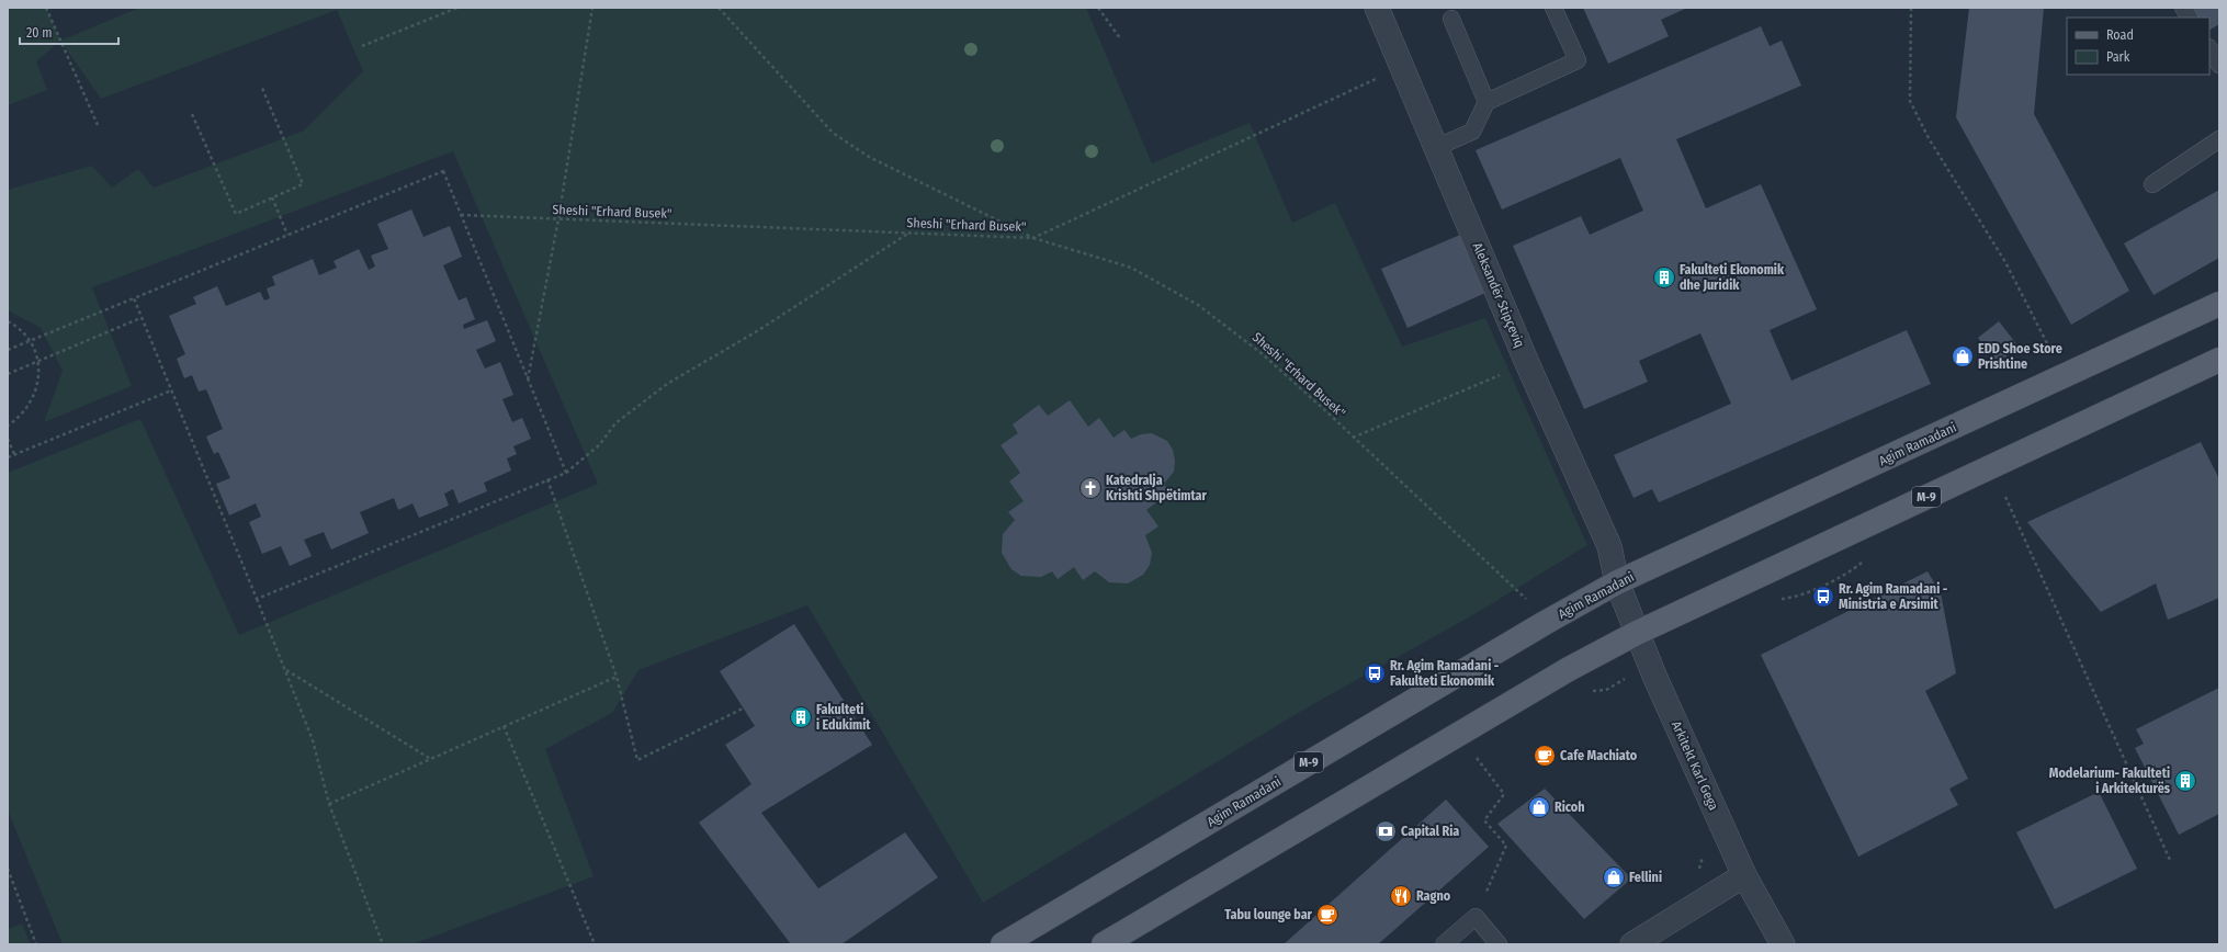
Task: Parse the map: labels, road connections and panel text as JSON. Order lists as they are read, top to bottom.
{
  "streets": {
    "main road": ["Agim Ramadani", "M-9"],
    "street": ["Aleksandër Stipçeviq", "Arkitekt Karl Gega"],
    "path": ["Sheshi \"Erhard Busek\""]
  },
  "crossings": [
    ["Sheshi \"Erhard Busek\"", "Agim Ramadani"],
    ["Aleksandër Stipçeviq", "Agim Ramadani"],
    ["Aleksandër Stipçeviq", "Arkitekt Karl Gega"],
    ["Agim Ramadani", "Arkitekt Karl Gega"],
    ["M-9", "Arkitekt Karl Gega"]
  ],
  "places": {
    "building": ["Fakulteti Ekonomik dhe Juridik", "Fakulteti i Edukimit", "Modelarium- Fakulteti i Arkitekturës"],
    "shop": ["EDD Shoe Store Prishtine", "Ricoh", "Fellini"],
    "church": ["Katedralja Krishti Shpëtimtar"],
    "bus stop": ["Rr. Agim Ramadani - Ministria e Arsimit", "Rr. Agim Ramadani - Fakulteti Ekonomik"],
    "cafe": ["Cafe Machiato", "Tabu lounge bar"],
    "bank": ["Capital Ria"],
    "restaurant": ["Ragno"]
  },
  "legend": ["Road", "Park"],
  "scale_bar": "20 m"
}
